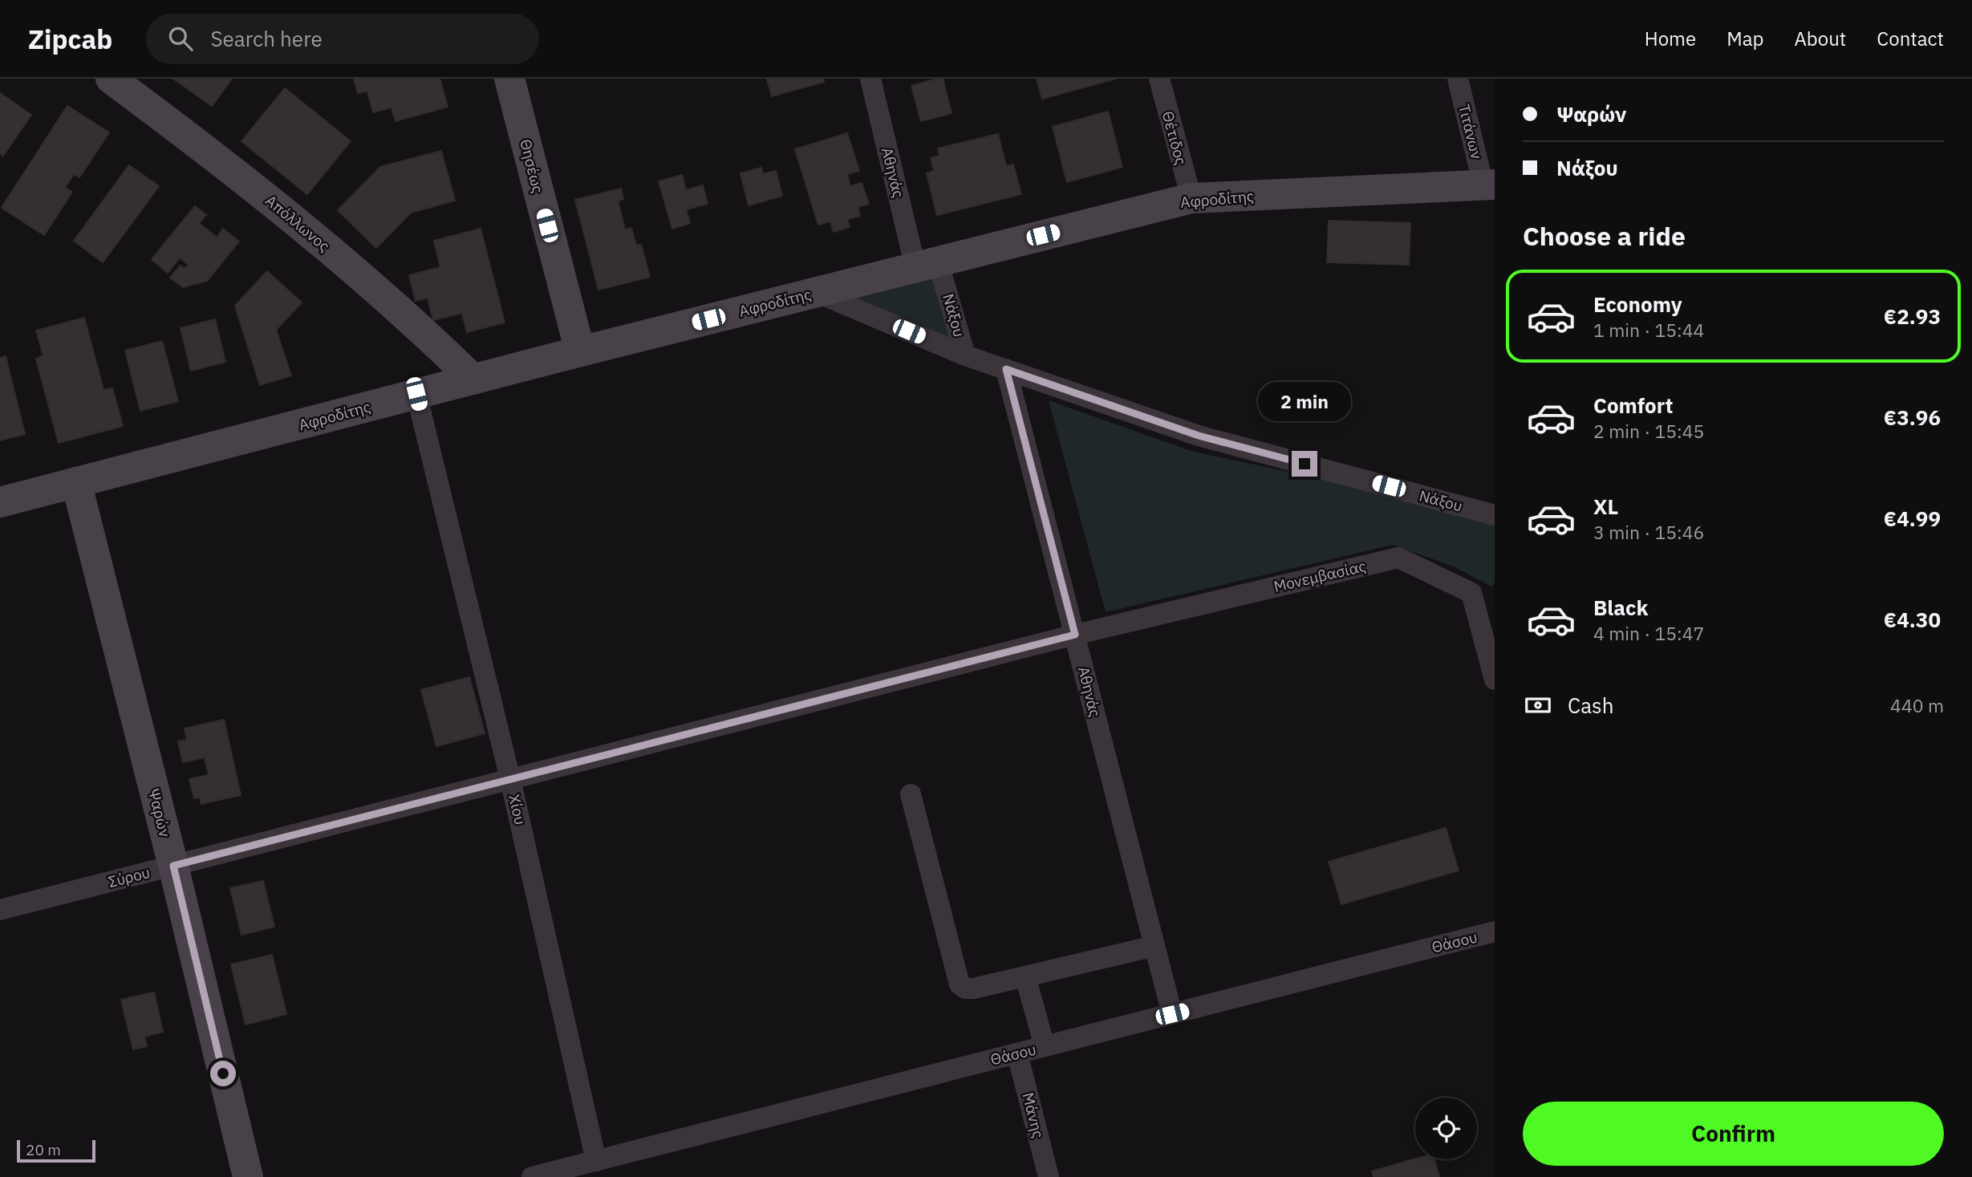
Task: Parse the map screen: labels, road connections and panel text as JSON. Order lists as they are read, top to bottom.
{
  "streets": {
    "street": [
      "Τιτάνων",
      "Θέτιδος",
      "Θησέως",
      "Αθηνάς",
      "Αφροδίτης",
      "Απόλλωνος",
      "Νάξου",
      "Movεμβασίας",
      "Χίου",
      "Ψαρών",
      "Σύρου",
      "Θάσου",
      "Μάνης"
    ]
  },
  "crossings": [
    ["Τιτάνων", "Αφροδίτης"],
    ["Θέτιδος", "Αφροδίτης"],
    ["Θησέως", "Αφροδίτης"],
    ["Αθηνάς", "Αφροδίτης"],
    ["Αθηνάς", "Νάξου"],
    ["Αθηνάς", "Movεμβασίας"],
    ["Αθηνάς", "Σύρου"],
    ["Αθηνάς", "Θάσου"],
    ["Αφροδίτης", "Απόλλωνος"],
    ["Αφροδίτης", "Νάξου"],
    ["Αφροδίτης", "Χίου"],
    ["Αφροδίτης", "Ψαρών"],
    ["Movεμβασίας", "Σύρου"],
    ["Χίου", "Σύρου"],
    ["Χίου", "Θάσου"],
    ["Ψαρών", "Σύρου"],
    ["Θάσου", "Μάνης"]
  ],
  "scale_bar": "20 m",
  "page": {
    "header": "Zipcab",
    "search": "Search here",
    "nav": [
      "Home",
      "Map",
      "About",
      "Contact"
    ],
    "banner": ["Ψαρών", "Νάξου"],
    "heading": "Choose a ride",
    "list": [
      {
        "name": "Economy",
        "note": "1 min · 15:44",
        "value": "€2.93"
      },
      {
        "name": "Comfort",
        "note": "2 min · 15:45",
        "value": "€3.96"
      },
      {
        "name": "XL",
        "note": "3 min · 15:46",
        "value": "€4.99"
      },
      {
        "name": "Black",
        "note": "4 min · 15:47",
        "value": "€4.30"
      }
    ],
    "bubble": "2 min",
    "pay": ["Cash", "440 m"],
    "buttons": "Confirm",
    "scale": "20 m"
  }
}
